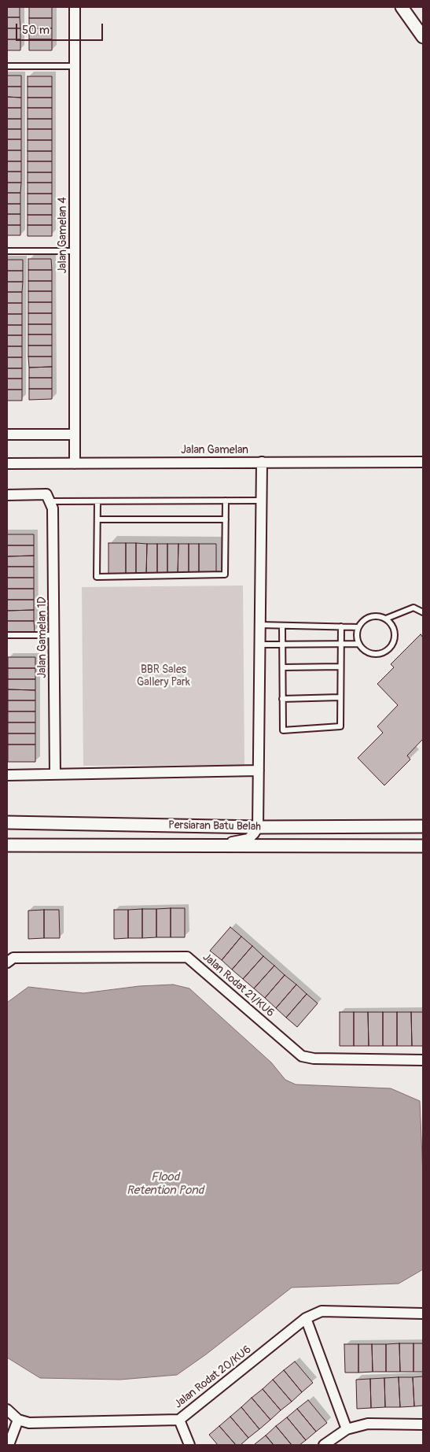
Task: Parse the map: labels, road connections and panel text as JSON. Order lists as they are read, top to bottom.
{
  "streets": {
    "street": [
      "Jalan Gamelan 4",
      "Jalan Gamelan",
      "Jalan Gamelan 1D",
      "Persiaran Batu Belah",
      "Jalan Rodat 21/KU6",
      "Jalan Rodat 20/KU6"
    ]
  },
  "crossings": [
    ["Jalan Gamelan 4", "Jalan Gamelan"]
  ],
  "water": ["Flood Retention Pond"],
  "parks": ["BBR Sales Gallery Park"],
  "scale_bar": "50 m"
}
